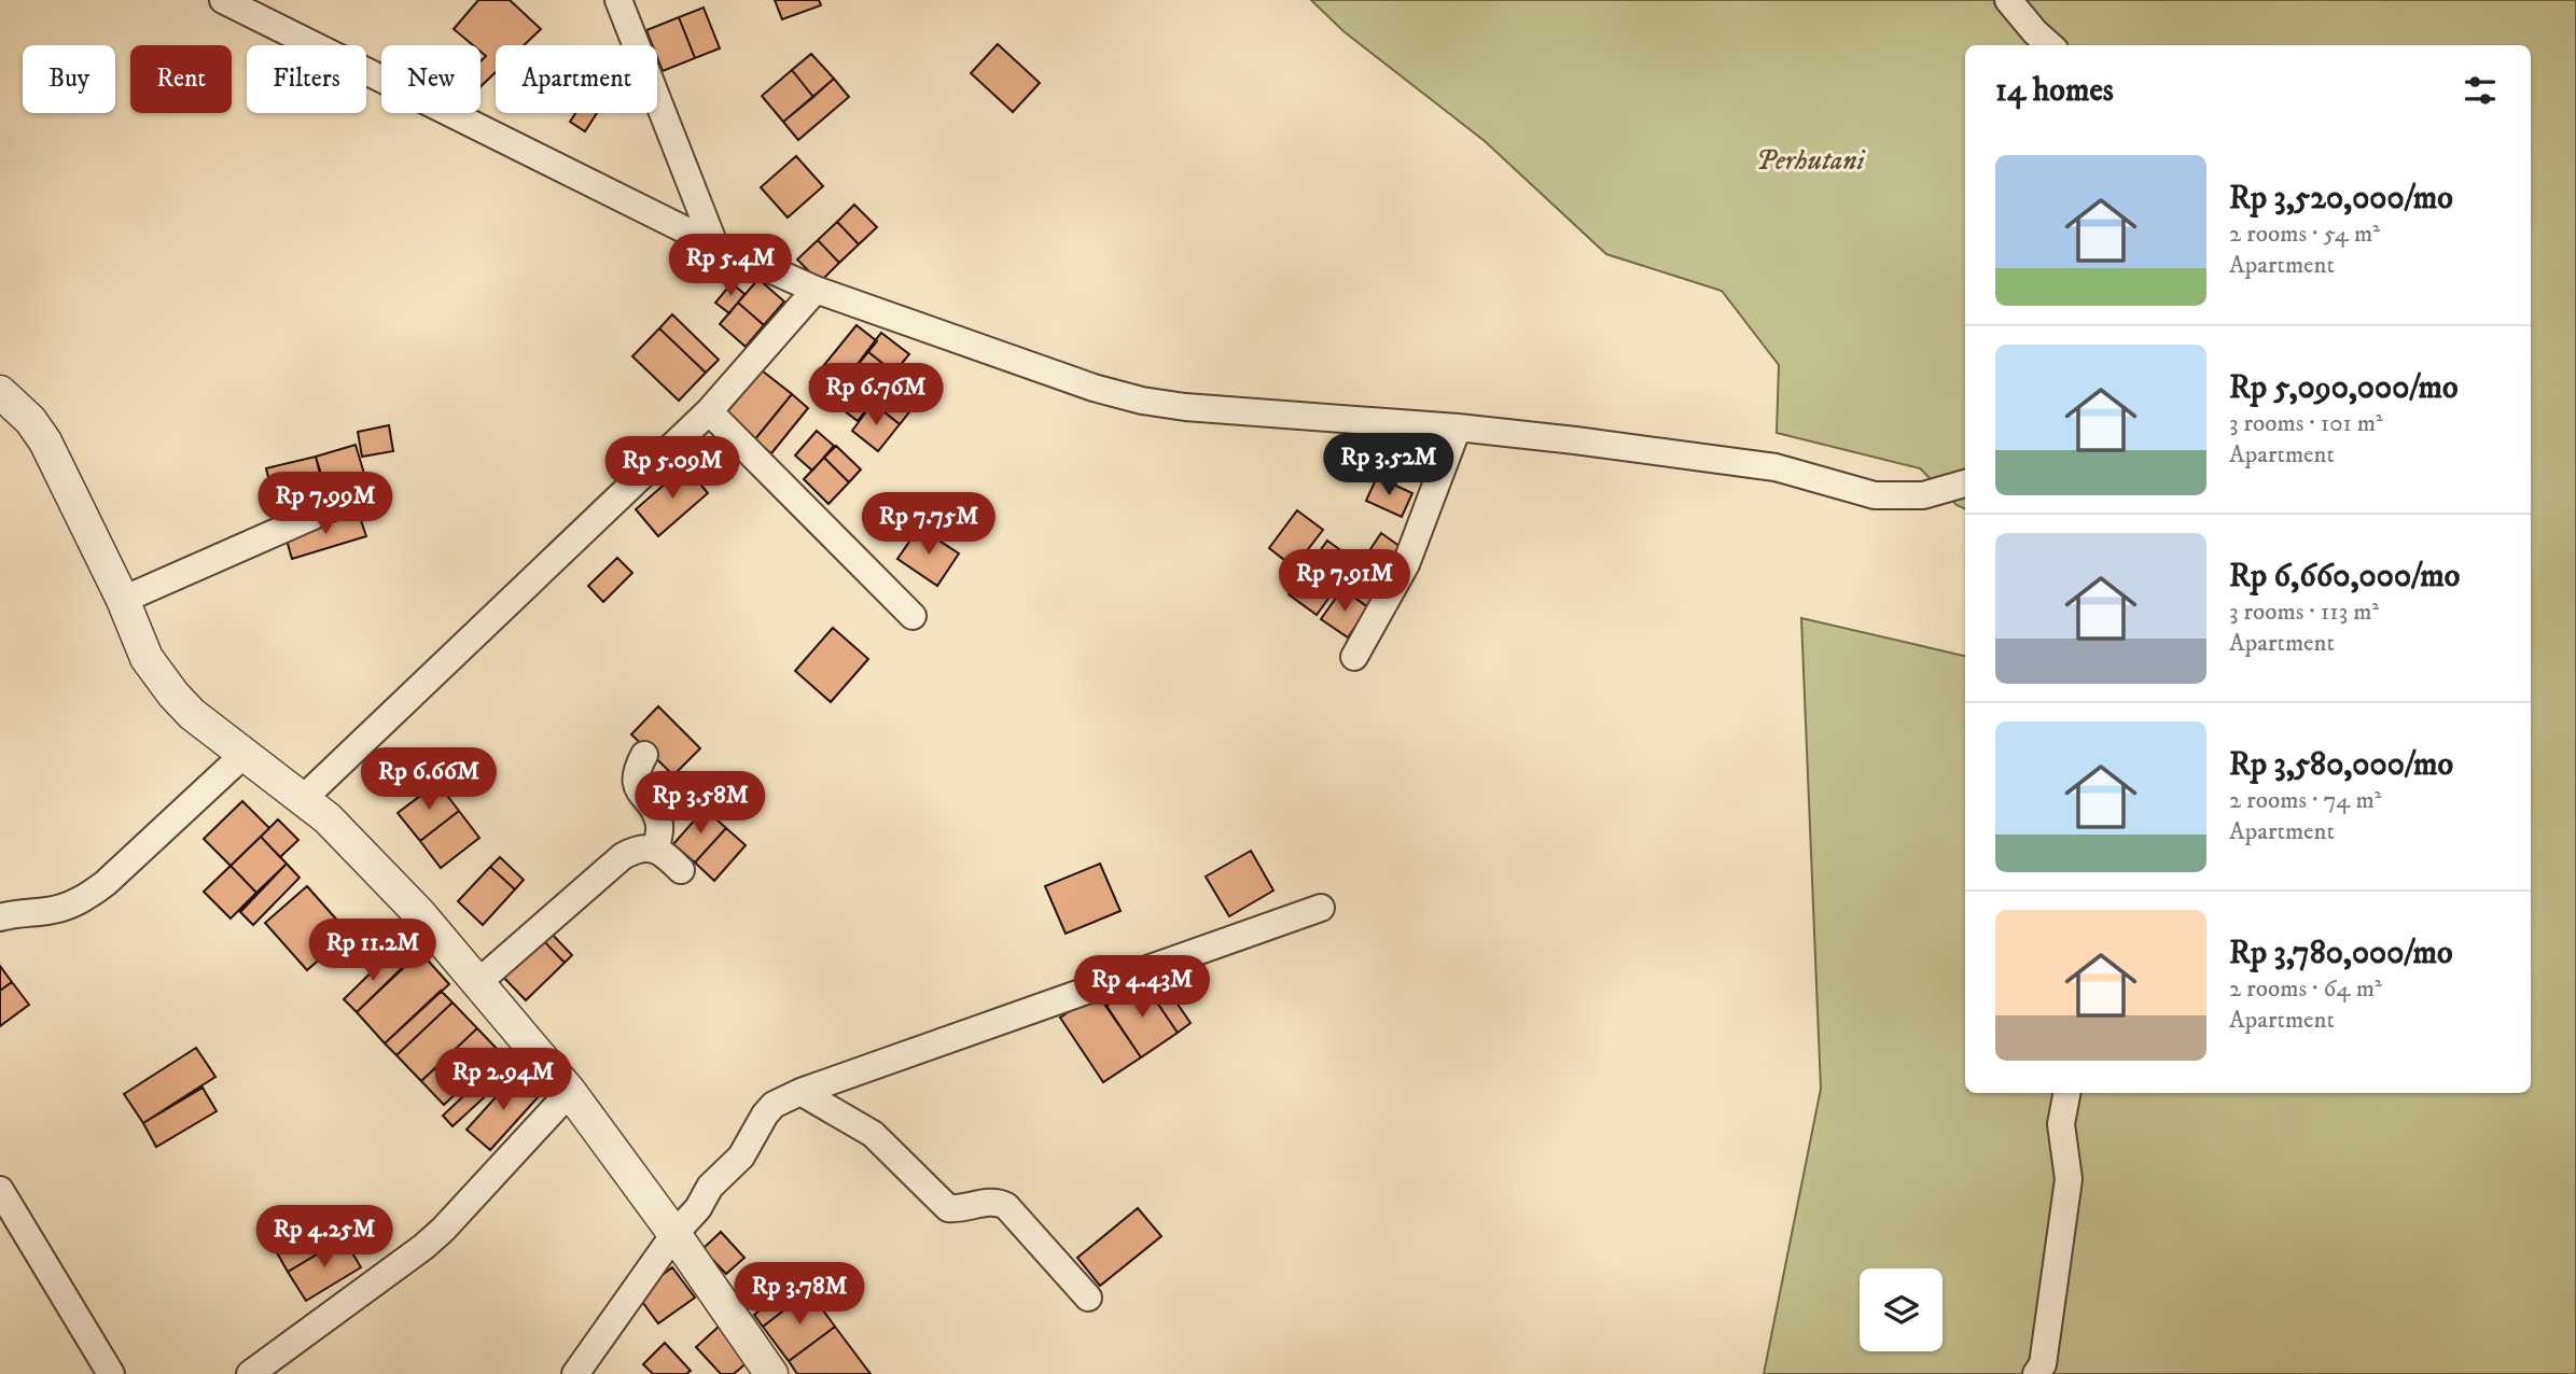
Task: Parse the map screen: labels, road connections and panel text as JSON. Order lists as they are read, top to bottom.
{
  "parks": ["Perhutani"],
  "page": {
    "chip": [
      "Buy",
      "Rent",
      "Filters",
      "New",
      "Apartment"
    ],
    "heading": "14 homes",
    "list": [
      {
        "name": "Rp 3,520,000/mo",
        "note": "2 rooms · 54 m² · Apartment"
      },
      {
        "name": "Rp 5,090,000/mo",
        "note": "3 rooms · 101 m² · Apartment"
      },
      {
        "name": "Rp 6,660,000/mo",
        "note": "3 rooms · 113 m² · Apartment"
      },
      {
        "name": "Rp 3,580,000/mo",
        "note": "2 rooms · 74 m² · Apartment"
      },
      {
        "name": "Rp 3,780,000/mo",
        "note": "2 rooms · 64 m² · Apartment"
      }
    ],
    "price": [
      "Rp 5.4M",
      "Rp 6.76M",
      "Rp 3.52M",
      "Rp 5.09M",
      "Rp 7.99M",
      "Rp 7.75M",
      "Rp 7.91M",
      "Rp 6.66M",
      "Rp 3.58M",
      "Rp 11.2M",
      "Rp 4.43M",
      "Rp 2.94M",
      "Rp 4.25M",
      "Rp 3.78M"
    ]
  }
}
